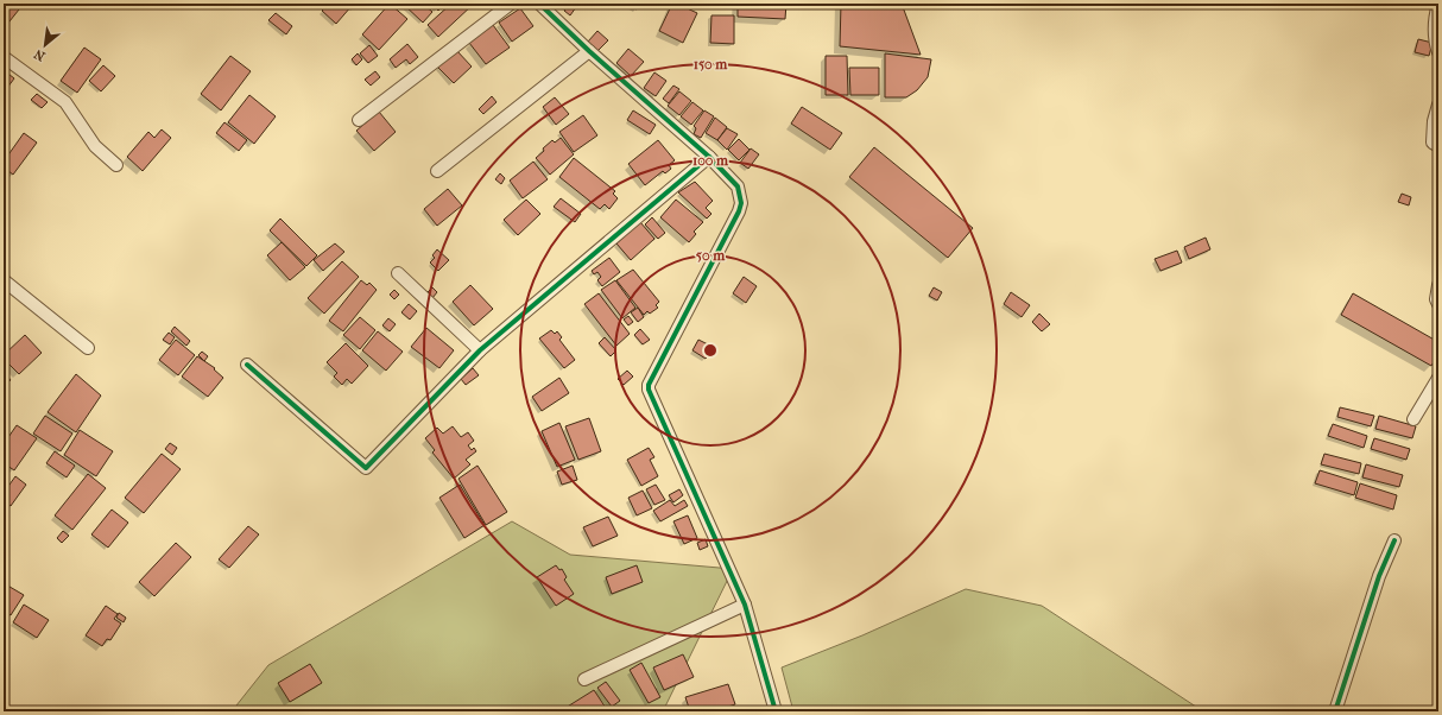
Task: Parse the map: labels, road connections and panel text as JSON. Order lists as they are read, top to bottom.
{
  "north": "bottom left",
  "rings": ["150 m", "100 m", "50 m"]
}
